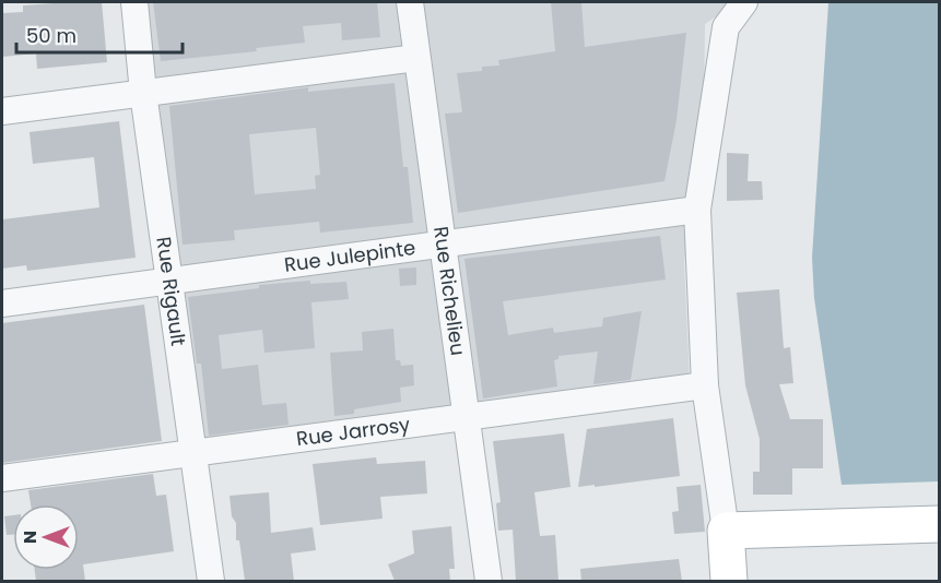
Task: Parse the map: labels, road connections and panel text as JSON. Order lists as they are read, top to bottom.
{
  "streets": {
    "street": [
      "Rue Julepinte",
      "Rue Rigault",
      "Rue Richelieu",
      "Rue Jarrosy"
    ]
  },
  "crossings": [
    ["Rue Julepinte", "Rue Rigault"],
    ["Rue Julepinte", "Rue Richelieu"],
    ["Rue Rigault", "Rue Jarrosy"],
    ["Rue Richelieu", "Rue Jarrosy"]
  ],
  "scale_bar": "50 m",
  "north": "left"
}
